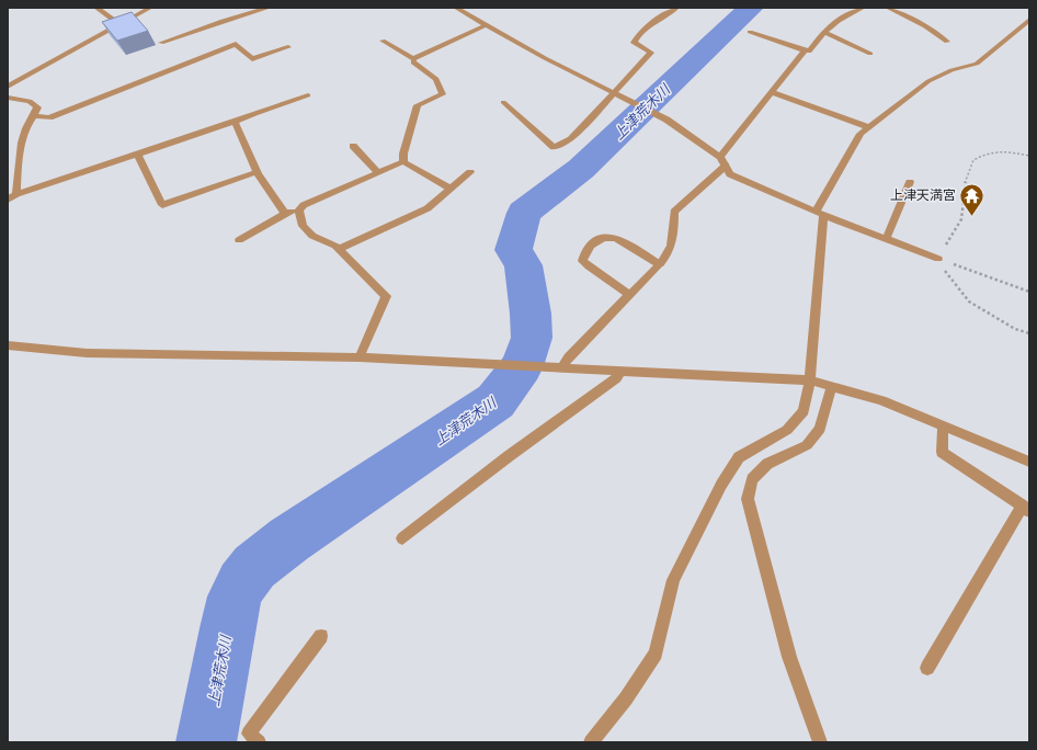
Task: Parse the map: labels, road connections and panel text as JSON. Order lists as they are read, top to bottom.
{
  "water": ["上津荒木川"],
  "places": {
    "temple": ["上津天満宮"]
  }
}
